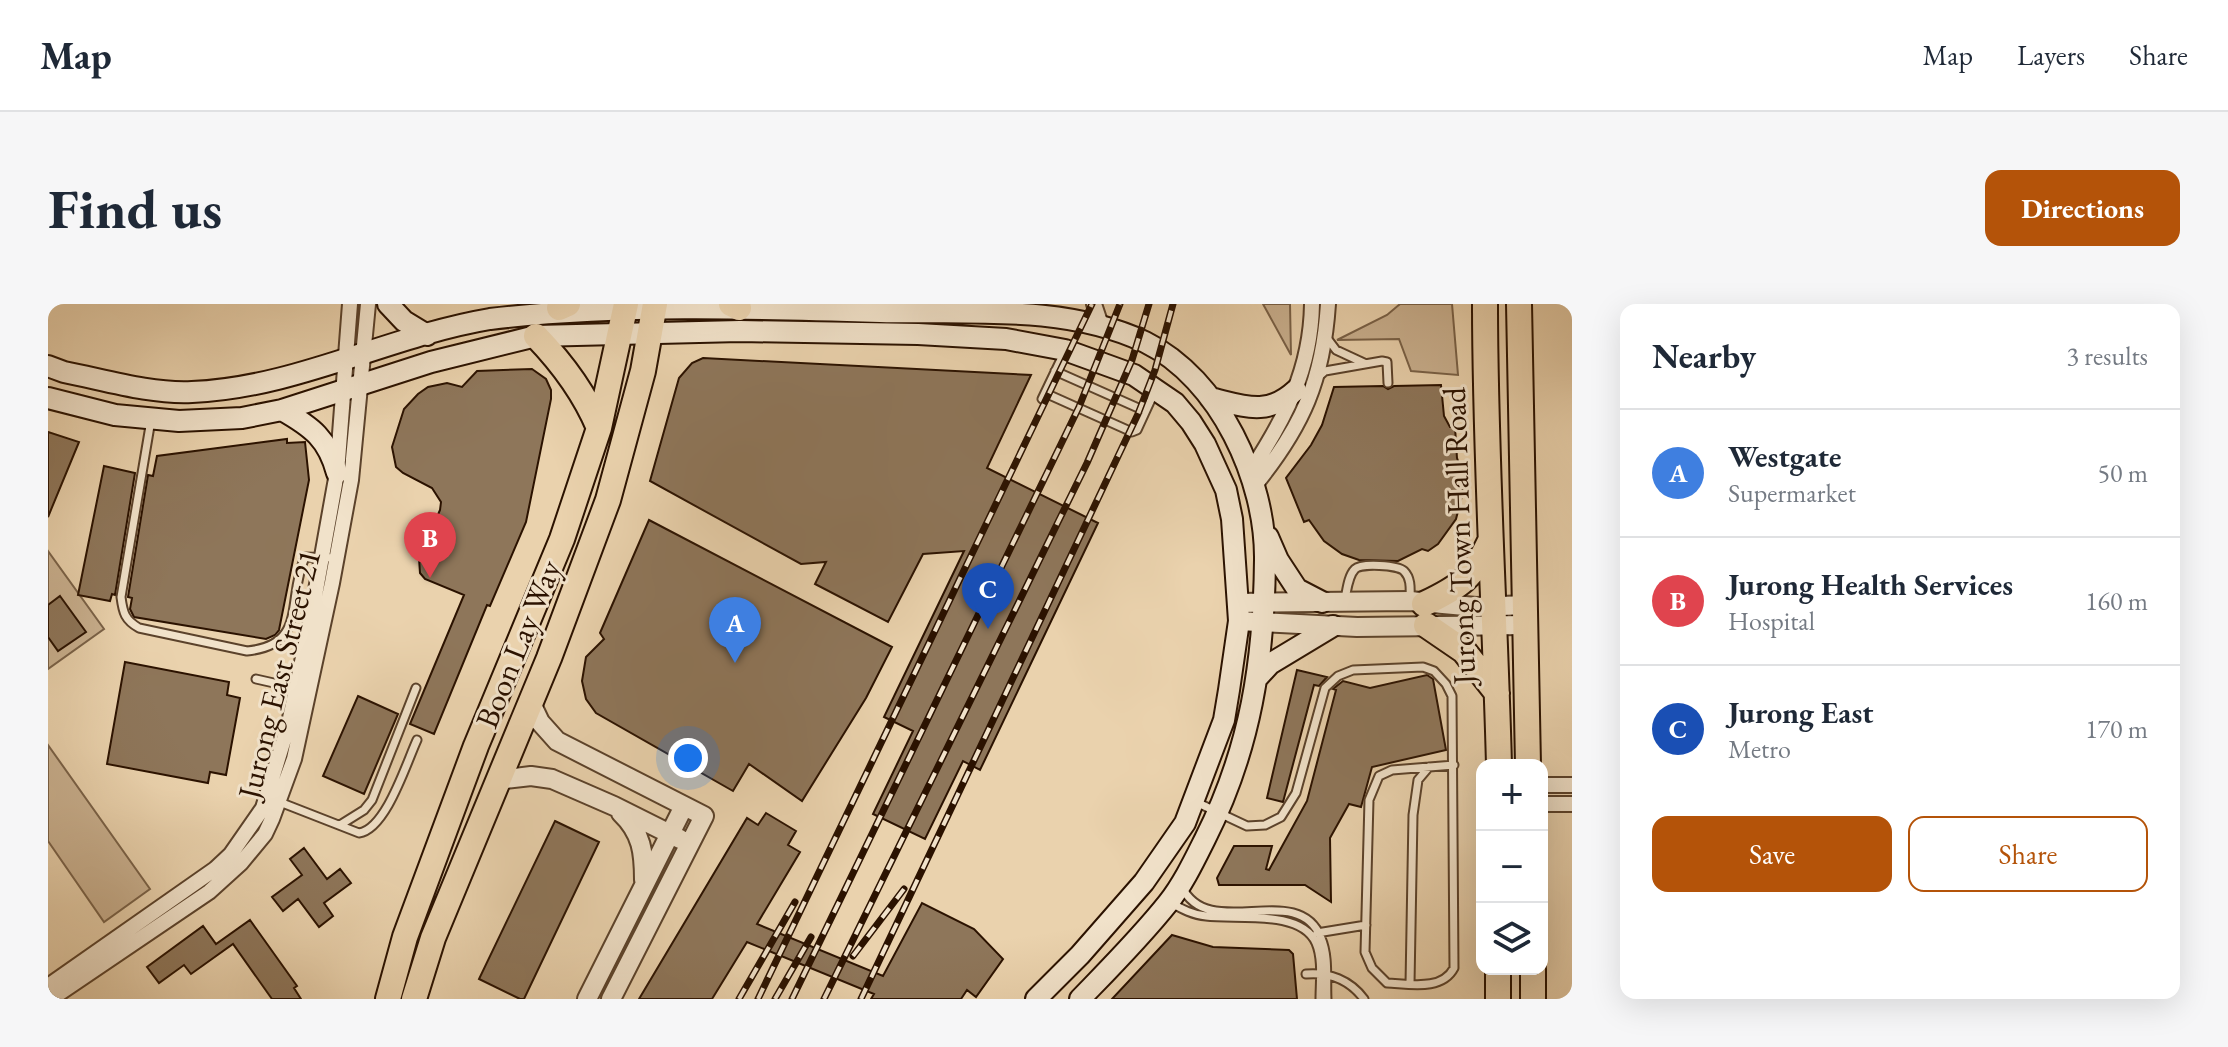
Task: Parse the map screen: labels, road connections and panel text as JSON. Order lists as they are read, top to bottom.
{
  "streets": {
    "main road": ["Jurong Town Hall Road", "Boon Lay Way"],
    "street": ["Jurong East Street 21"]
  },
  "page": {
    "header": "Map",
    "nav": ["Map", "Layers", "Share"],
    "buttons": [
      "Directions",
      ["Save", "Share"]
    ],
    "title": "Find us",
    "heading": ["Nearby", "3 results"],
    "list": [
      {
        "mark": "A",
        "name": "Westgate",
        "note": "Supermarket",
        "value": "50 m"
      },
      {
        "mark": "B",
        "name": "Jurong Health Services",
        "note": "Hospital",
        "value": "160 m"
      },
      {
        "mark": "C",
        "name": "Jurong East",
        "note": "Metro",
        "value": "170 m"
      }
    ],
    "pins": ["B", "C", "A"],
    "map_buttons": ["+", "−"]
  }
}
